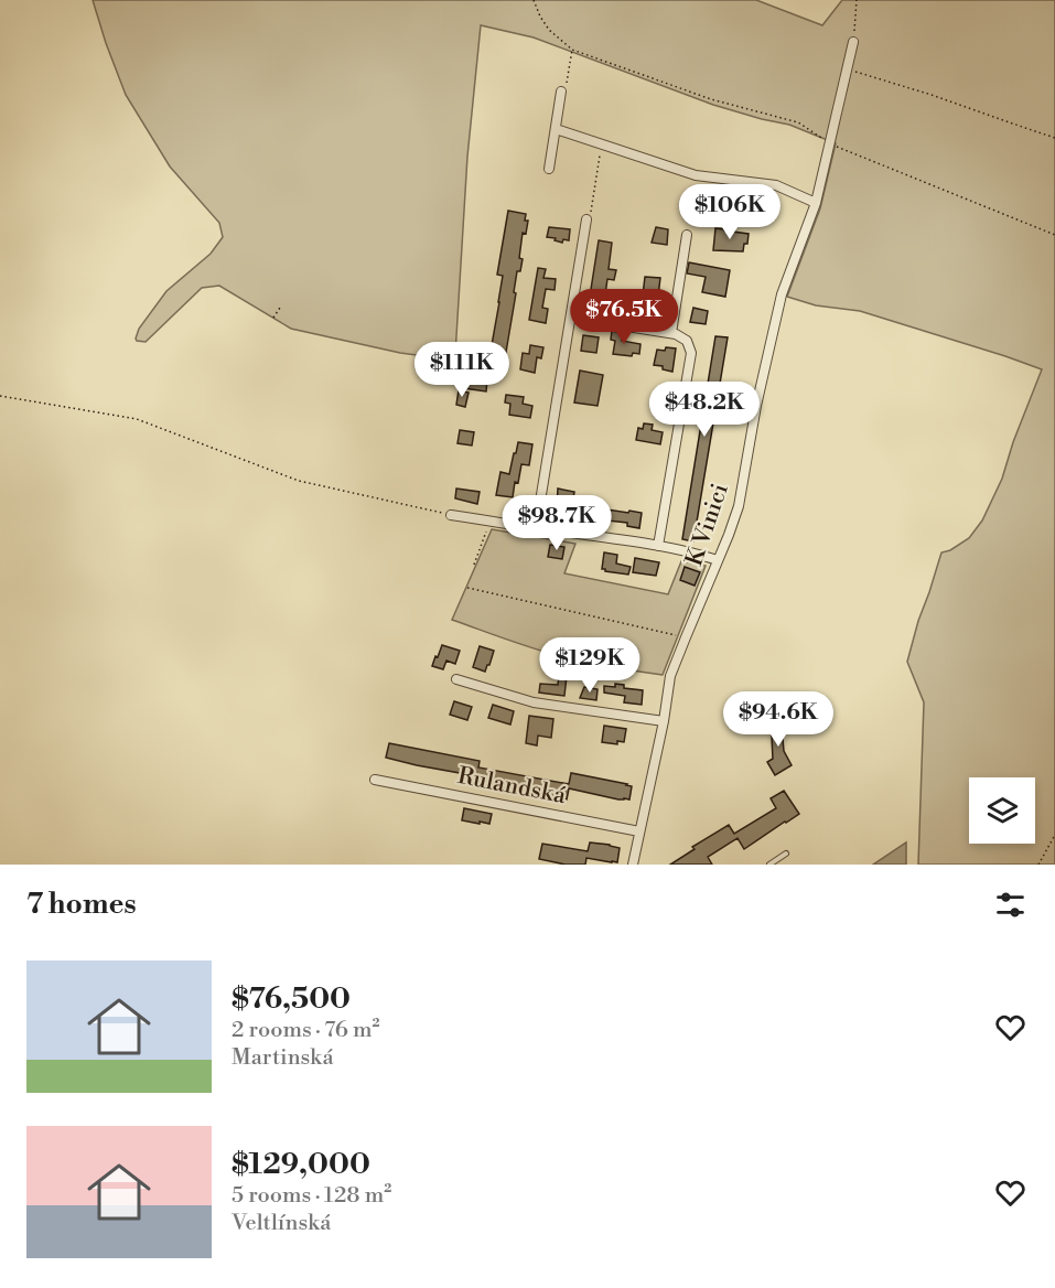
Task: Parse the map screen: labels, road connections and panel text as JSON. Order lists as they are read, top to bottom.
{
  "streets": {
    "street": ["K Vinici", "Rulandská"]
  },
  "crossings": [
    ["K Vinici", "Rulandská"]
  ],
  "page": {
    "price": [
      "$106K",
      "$76.5K",
      "$111K",
      "$48.2K",
      "$98.7K",
      "$129K",
      "$94.6K"
    ],
    "heading": "7 homes",
    "list": [
      {
        "name": "$76,500",
        "note": "2 rooms · 76 m² · Martinská"
      },
      {
        "name": "$129,000",
        "note": "5 rooms · 128 m² · Veltlínská"
      }
    ]
  }
}
